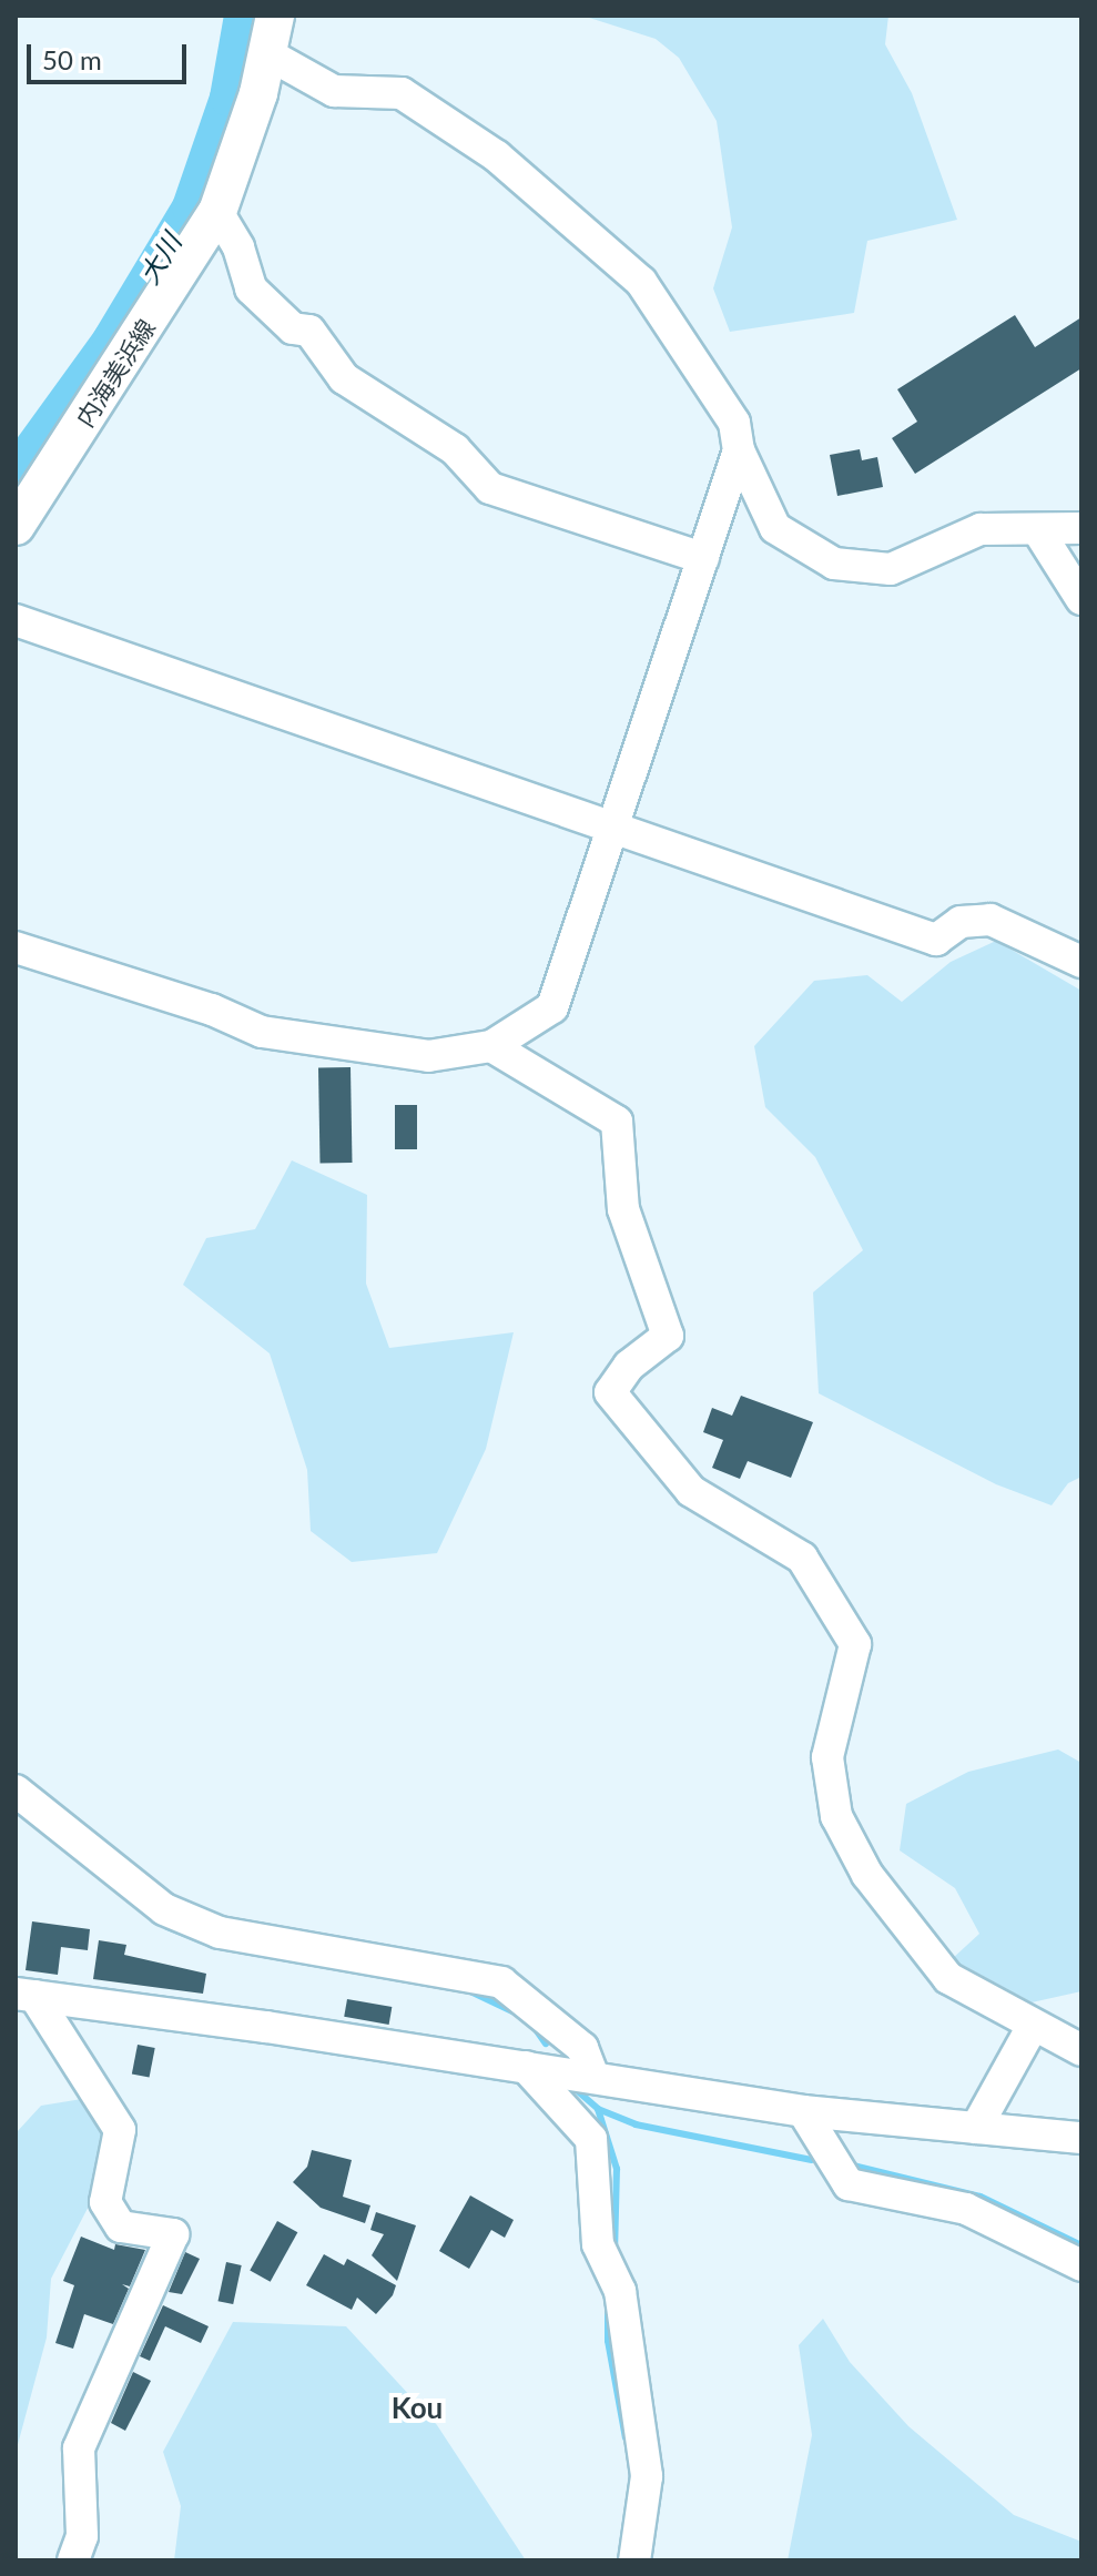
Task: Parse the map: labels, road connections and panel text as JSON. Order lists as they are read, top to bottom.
{
  "streets": {
    "main road": ["内海美浜線"]
  },
  "districts": ["Kou"],
  "water": ["大川"],
  "scale_bar": "50 m"
}
